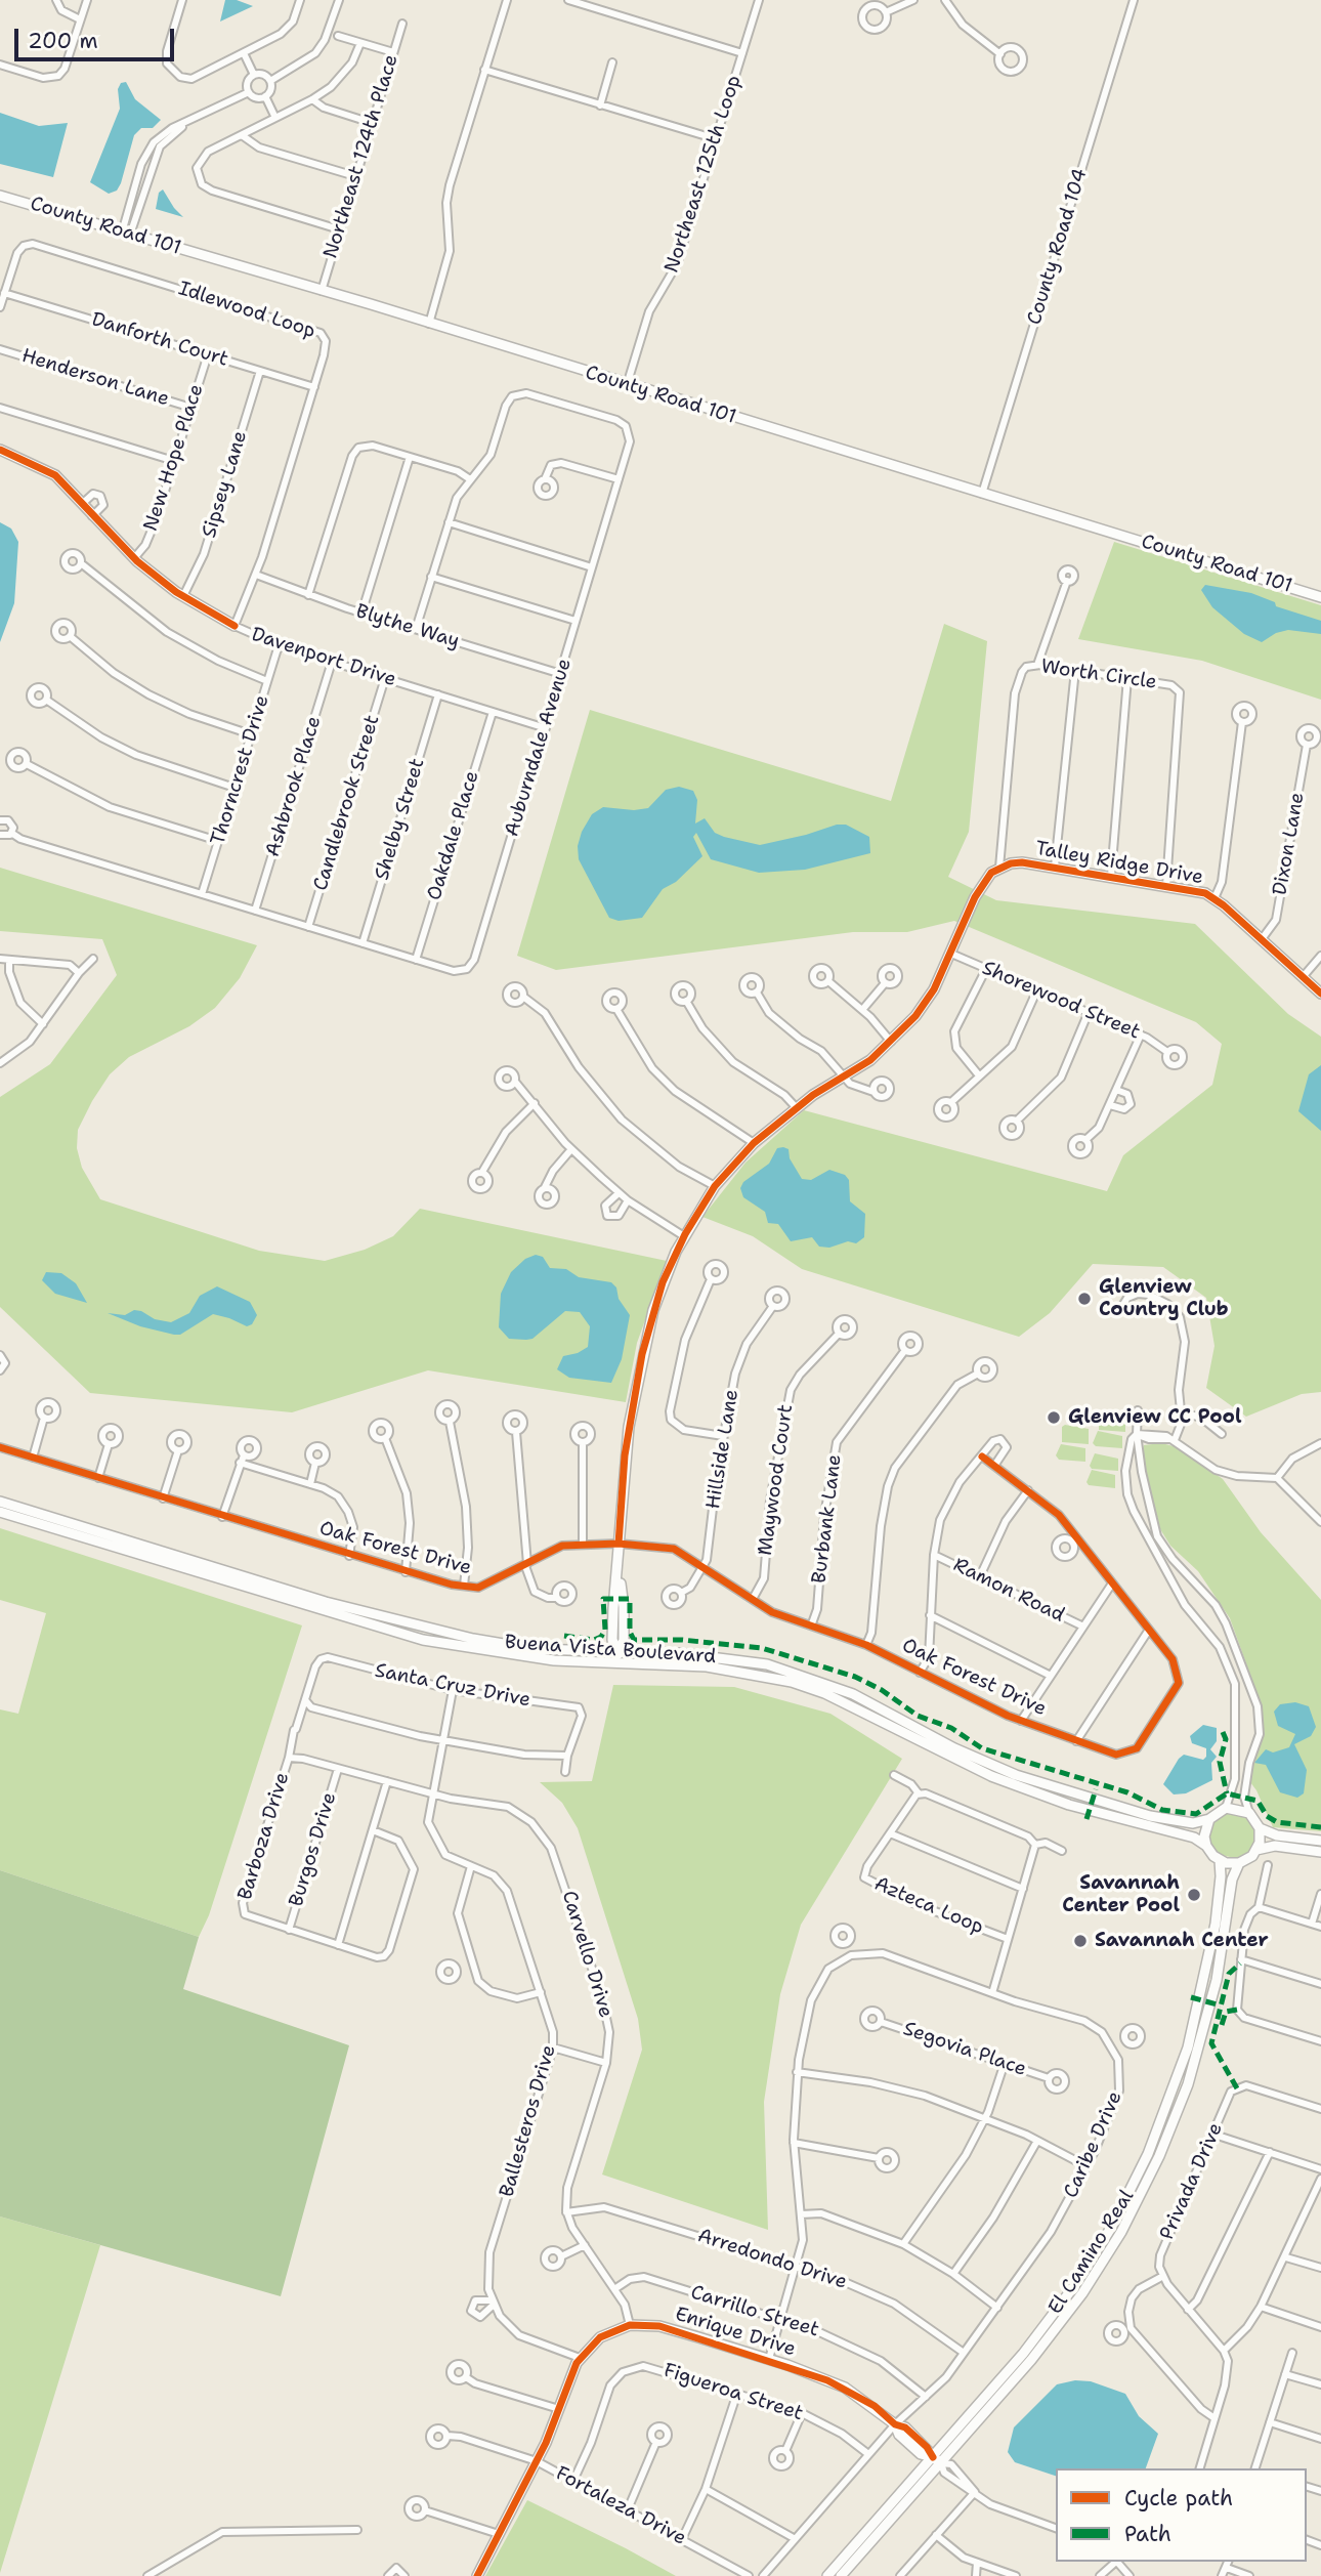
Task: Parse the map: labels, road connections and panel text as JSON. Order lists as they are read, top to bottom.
{
  "streets": {
    "main road": [
      "County Road 101",
      "Davenport Drive",
      "Talley Ridge Drive",
      "Buena Vista Boulevard",
      "El Camino Real",
      "Enrique Drive"
    ],
    "street": [
      "Northeast 124th Place",
      "Northeast 125th Loop",
      "County Road 104",
      "Idlewood Loop",
      "Danforth Court",
      "Henderson Lane",
      "New Hope Place",
      "Sipsey Lane",
      "Blythe Way",
      "Worth Circle",
      "Auburndale Avenue",
      "Thorncrest Drive",
      "Ashbrook Place",
      "Candlebrook Street",
      "Shelby Street",
      "Oakdale Place",
      "Dixon Lane",
      "Shorewood Street",
      "Hillside Lane",
      "Maywood Court",
      "Burbank Lane",
      "Oak Forest Drive",
      "Ramon Road",
      "Santa Cruz Drive",
      "Barboza Drive",
      "Burgos Drive",
      "Azteca Loop",
      "Carvello Drive",
      "Segovia Place",
      "Ballesteros Drive",
      "Caribe Drive",
      "Privada Drive",
      "Arredondo Drive",
      "Carrillo Street",
      "Figueroa Street",
      "Fortaleza Drive"
    ]
  },
  "crossings": [
    ["Northeast 124th Place", "County Road 101"],
    ["Northeast 125th Loop", "County Road 101"],
    ["County Road 101", "County Road 104"],
    ["Idlewood Loop", "Danforth Court"],
    ["Idlewood Loop", "Blythe Way"],
    ["Idlewood Loop", "Davenport Drive"],
    ["Danforth Court", "New Hope Place"],
    ["Danforth Court", "Sipsey Lane"],
    ["Henderson Lane", "New Hope Place"],
    ["New Hope Place", "Davenport Drive"],
    ["Sipsey Lane", "Davenport Drive"],
    ["Blythe Way", "Auburndale Avenue"],
    ["Davenport Drive", "Auburndale Avenue"],
    ["Davenport Drive", "Thorncrest Drive"],
    ["Davenport Drive", "Ashbrook Place"],
    ["Davenport Drive", "Candlebrook Street"],
    ["Davenport Drive", "Shelby Street"],
    ["Davenport Drive", "Oakdale Place"],
    ["Worth Circle", "Talley Ridge Drive"],
    ["Auburndale Avenue", "Thorncrest Drive"],
    ["Auburndale Avenue", "Ashbrook Place"],
    ["Auburndale Avenue", "Candlebrook Street"],
    ["Auburndale Avenue", "Shelby Street"],
    ["Auburndale Avenue", "Oakdale Place"],
    ["Dixon Lane", "Talley Ridge Drive"],
    ["Hillside Lane", "Oak Forest Drive"],
    ["Maywood Court", "Oak Forest Drive"],
    ["Burbank Lane", "Oak Forest Drive"],
    ["Buena Vista Boulevard", "El Camino Real"],
    ["Santa Cruz Drive", "Ballesteros Drive"],
    ["Barboza Drive", "Burgos Drive"],
    ["Barboza Drive", "Carvello Drive"],
    ["Burgos Drive", "Carvello Drive"],
    ["Carvello Drive", "Ballesteros Drive"],
    ["Carvello Drive", "Arredondo Drive"],
    ["Ballesteros Drive", "Enrique Drive"],
    ["Caribe Drive", "Arredondo Drive"],
    ["Caribe Drive", "Carrillo Street"],
    ["Caribe Drive", "Enrique Drive"],
    ["Caribe Drive", "Figueroa Street"],
    ["El Camino Real", "Enrique Drive"],
    ["Enrique Drive", "Fortaleza Drive"],
    ["Figueroa Street", "Fortaleza Drive"]
  ],
  "places": [
    "Glenview Country Club",
    "Glenview CC Pool",
    "Savannah Center Pool",
    "Savannah Center"
  ],
  "legend": ["Cycle path", "Path"],
  "scale_bar": "200 m"
}
